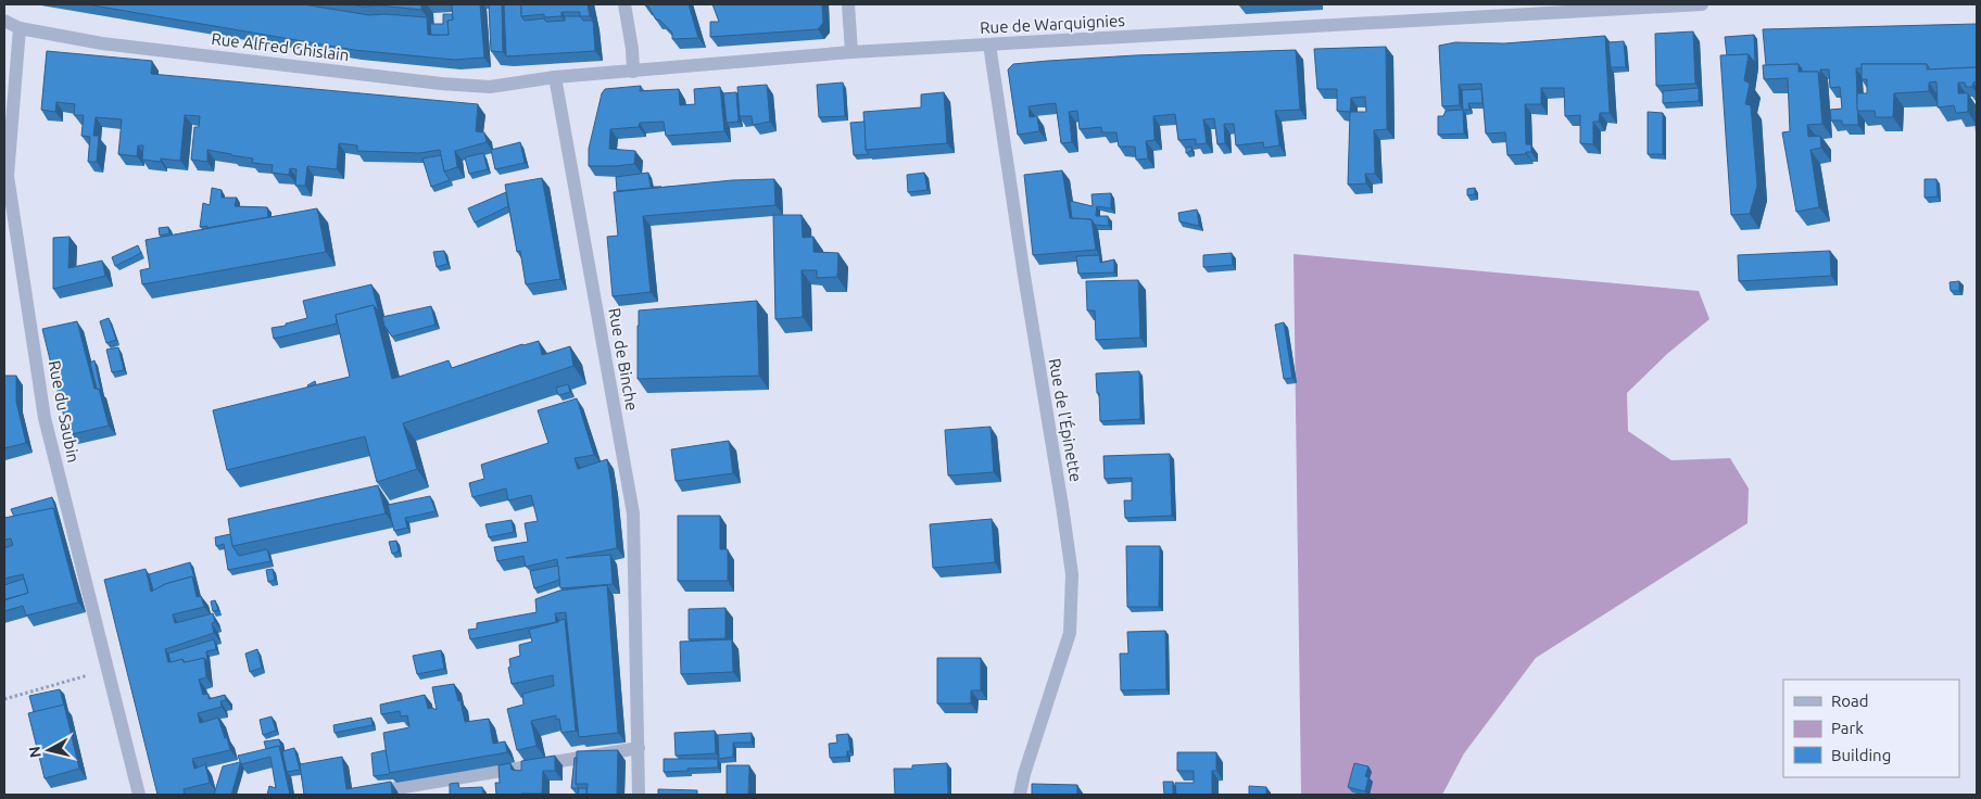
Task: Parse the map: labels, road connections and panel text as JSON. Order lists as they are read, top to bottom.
{
  "streets": {
    "street": [
      "Rue de Warquignies",
      "Rue Alfred Ghislain",
      "Rue de Binche",
      "Rue du Saubin",
      "Rue de l'Épinette"
    ]
  },
  "crossings": [
    ["Rue de Warquignies", "Rue de l'Épinette"],
    ["Rue Alfred Ghislain", "Rue de Binche"],
    ["Rue Alfred Ghislain", "Rue du Saubin"]
  ],
  "legend": ["Road", "Park", "Building"],
  "north": "left"
}
